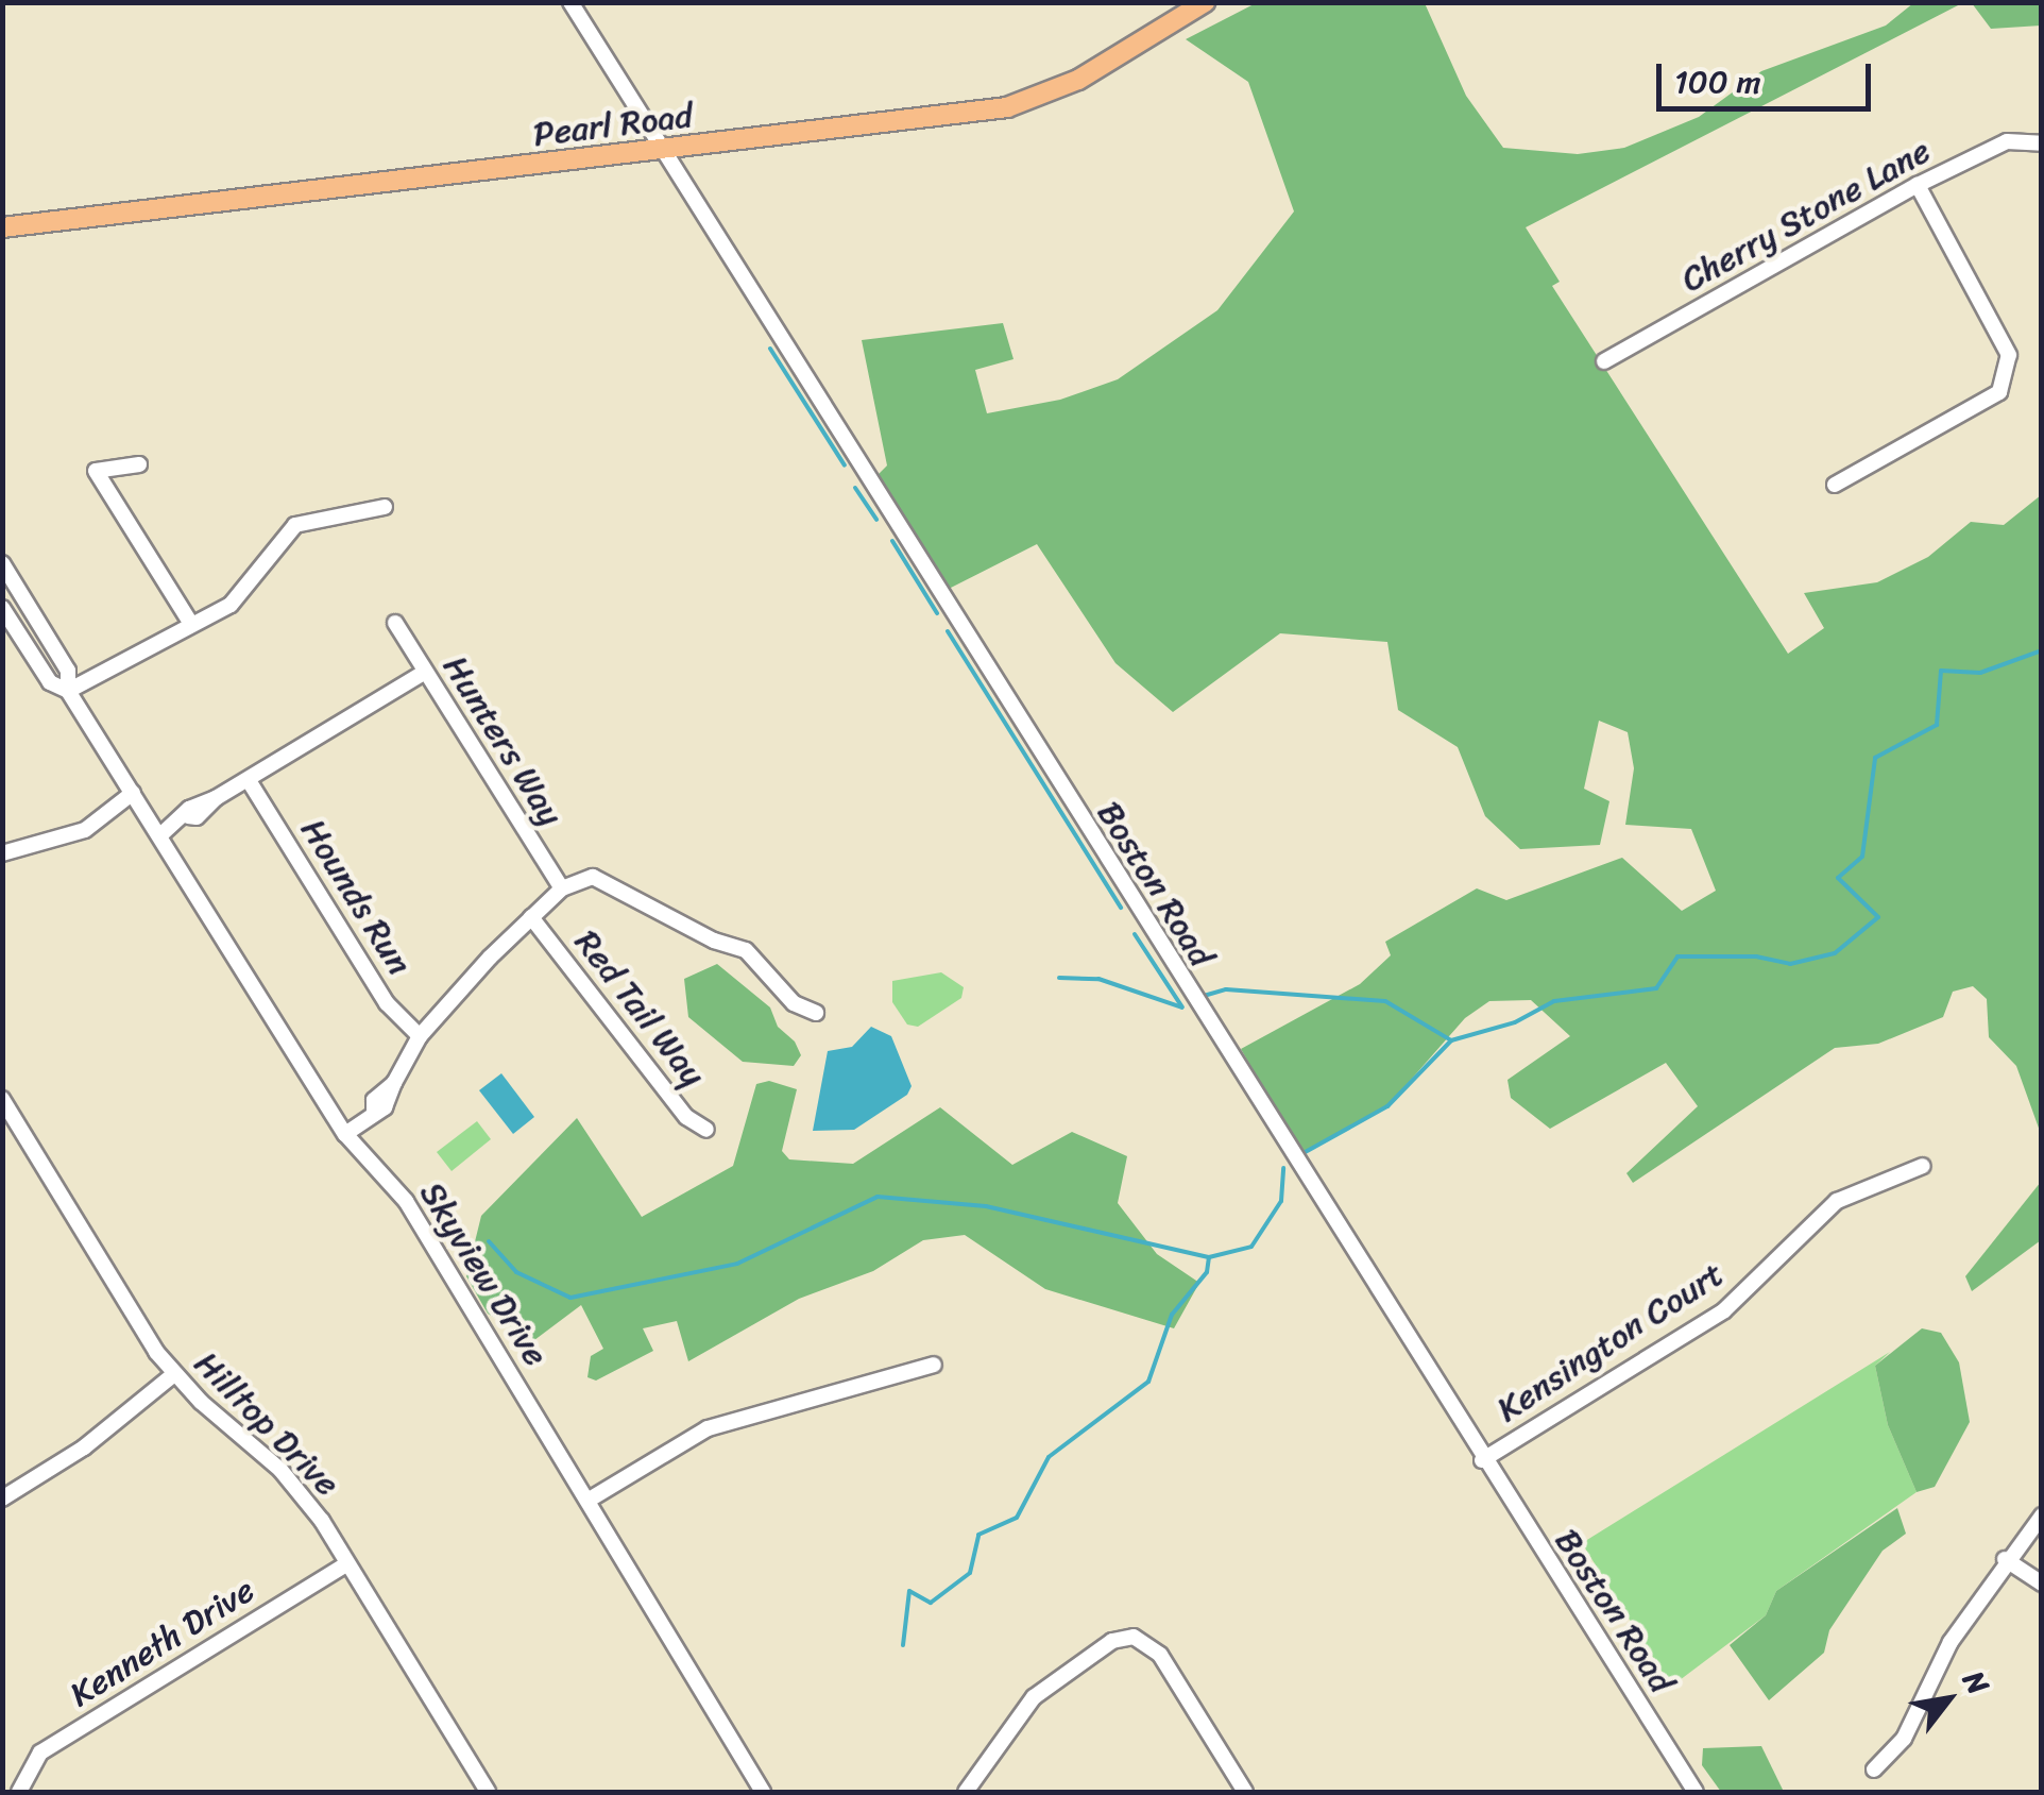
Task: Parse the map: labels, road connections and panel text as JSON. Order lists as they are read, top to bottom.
{
  "streets": {
    "main road": ["Pearl Road"],
    "street": [
      "Cherry Stone Lane",
      "Hunters Way",
      "Boston Road",
      "Hounds Run",
      "Red Tail Way",
      "Skyview Drive",
      "Kensington Court",
      "Hilltop Drive",
      "Kenneth Drive"
    ]
  },
  "crossings": [
    ["Pearl Road", "Boston Road"],
    ["Boston Road", "Kensington Court"],
    ["Hilltop Drive", "Kenneth Drive"]
  ],
  "scale_bar": "100 m",
  "north": "top right"
}
